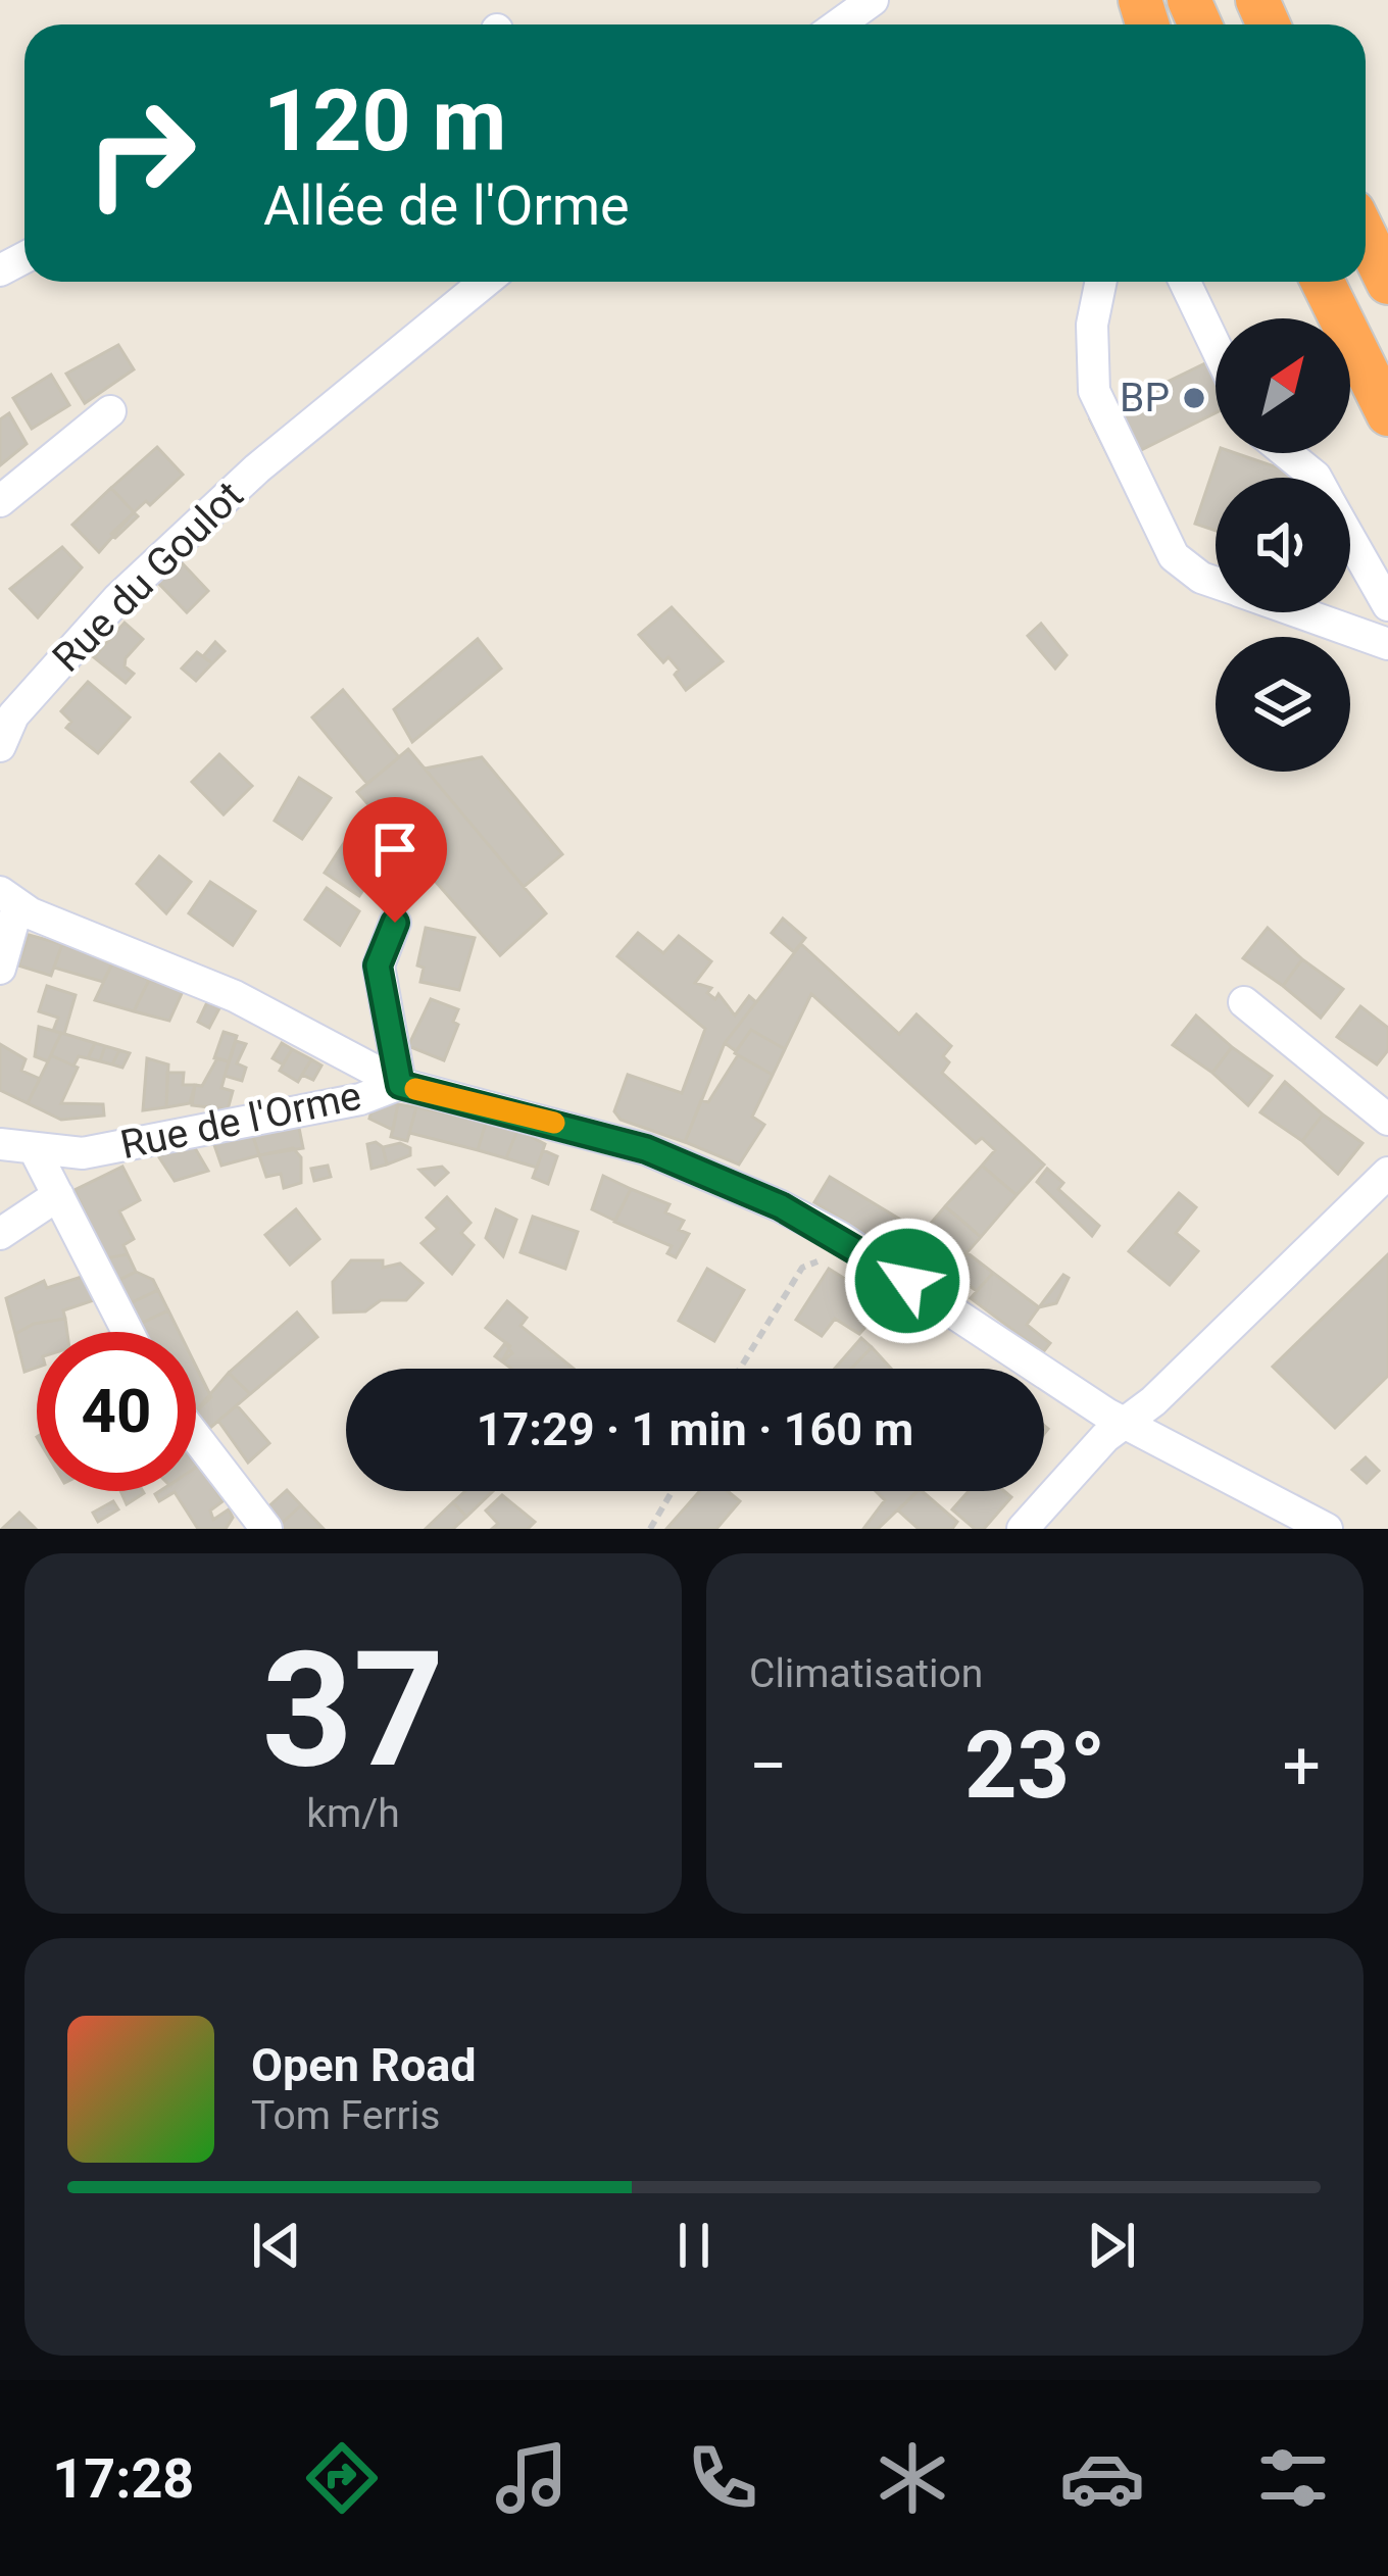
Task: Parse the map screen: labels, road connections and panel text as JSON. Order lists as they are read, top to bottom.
{
  "streets": {
    "street": ["Rue du Goulot", "Rue de l'Orme"]
  },
  "places": ["BP"],
  "north": "top right",
  "page": {
    "turn": ["120 m", "Allée de l'Orme"],
    "limit": "40",
    "trip": "17:29 · 1 min · 160 m",
    "tile": [
      ["37", "km/h"],
      "Climatisation"
    ],
    "heat": ["−", "23°", "+"],
    "song": ["Open Road", "Tom Ferris"],
    "tabs": "17:28"
  }
}
